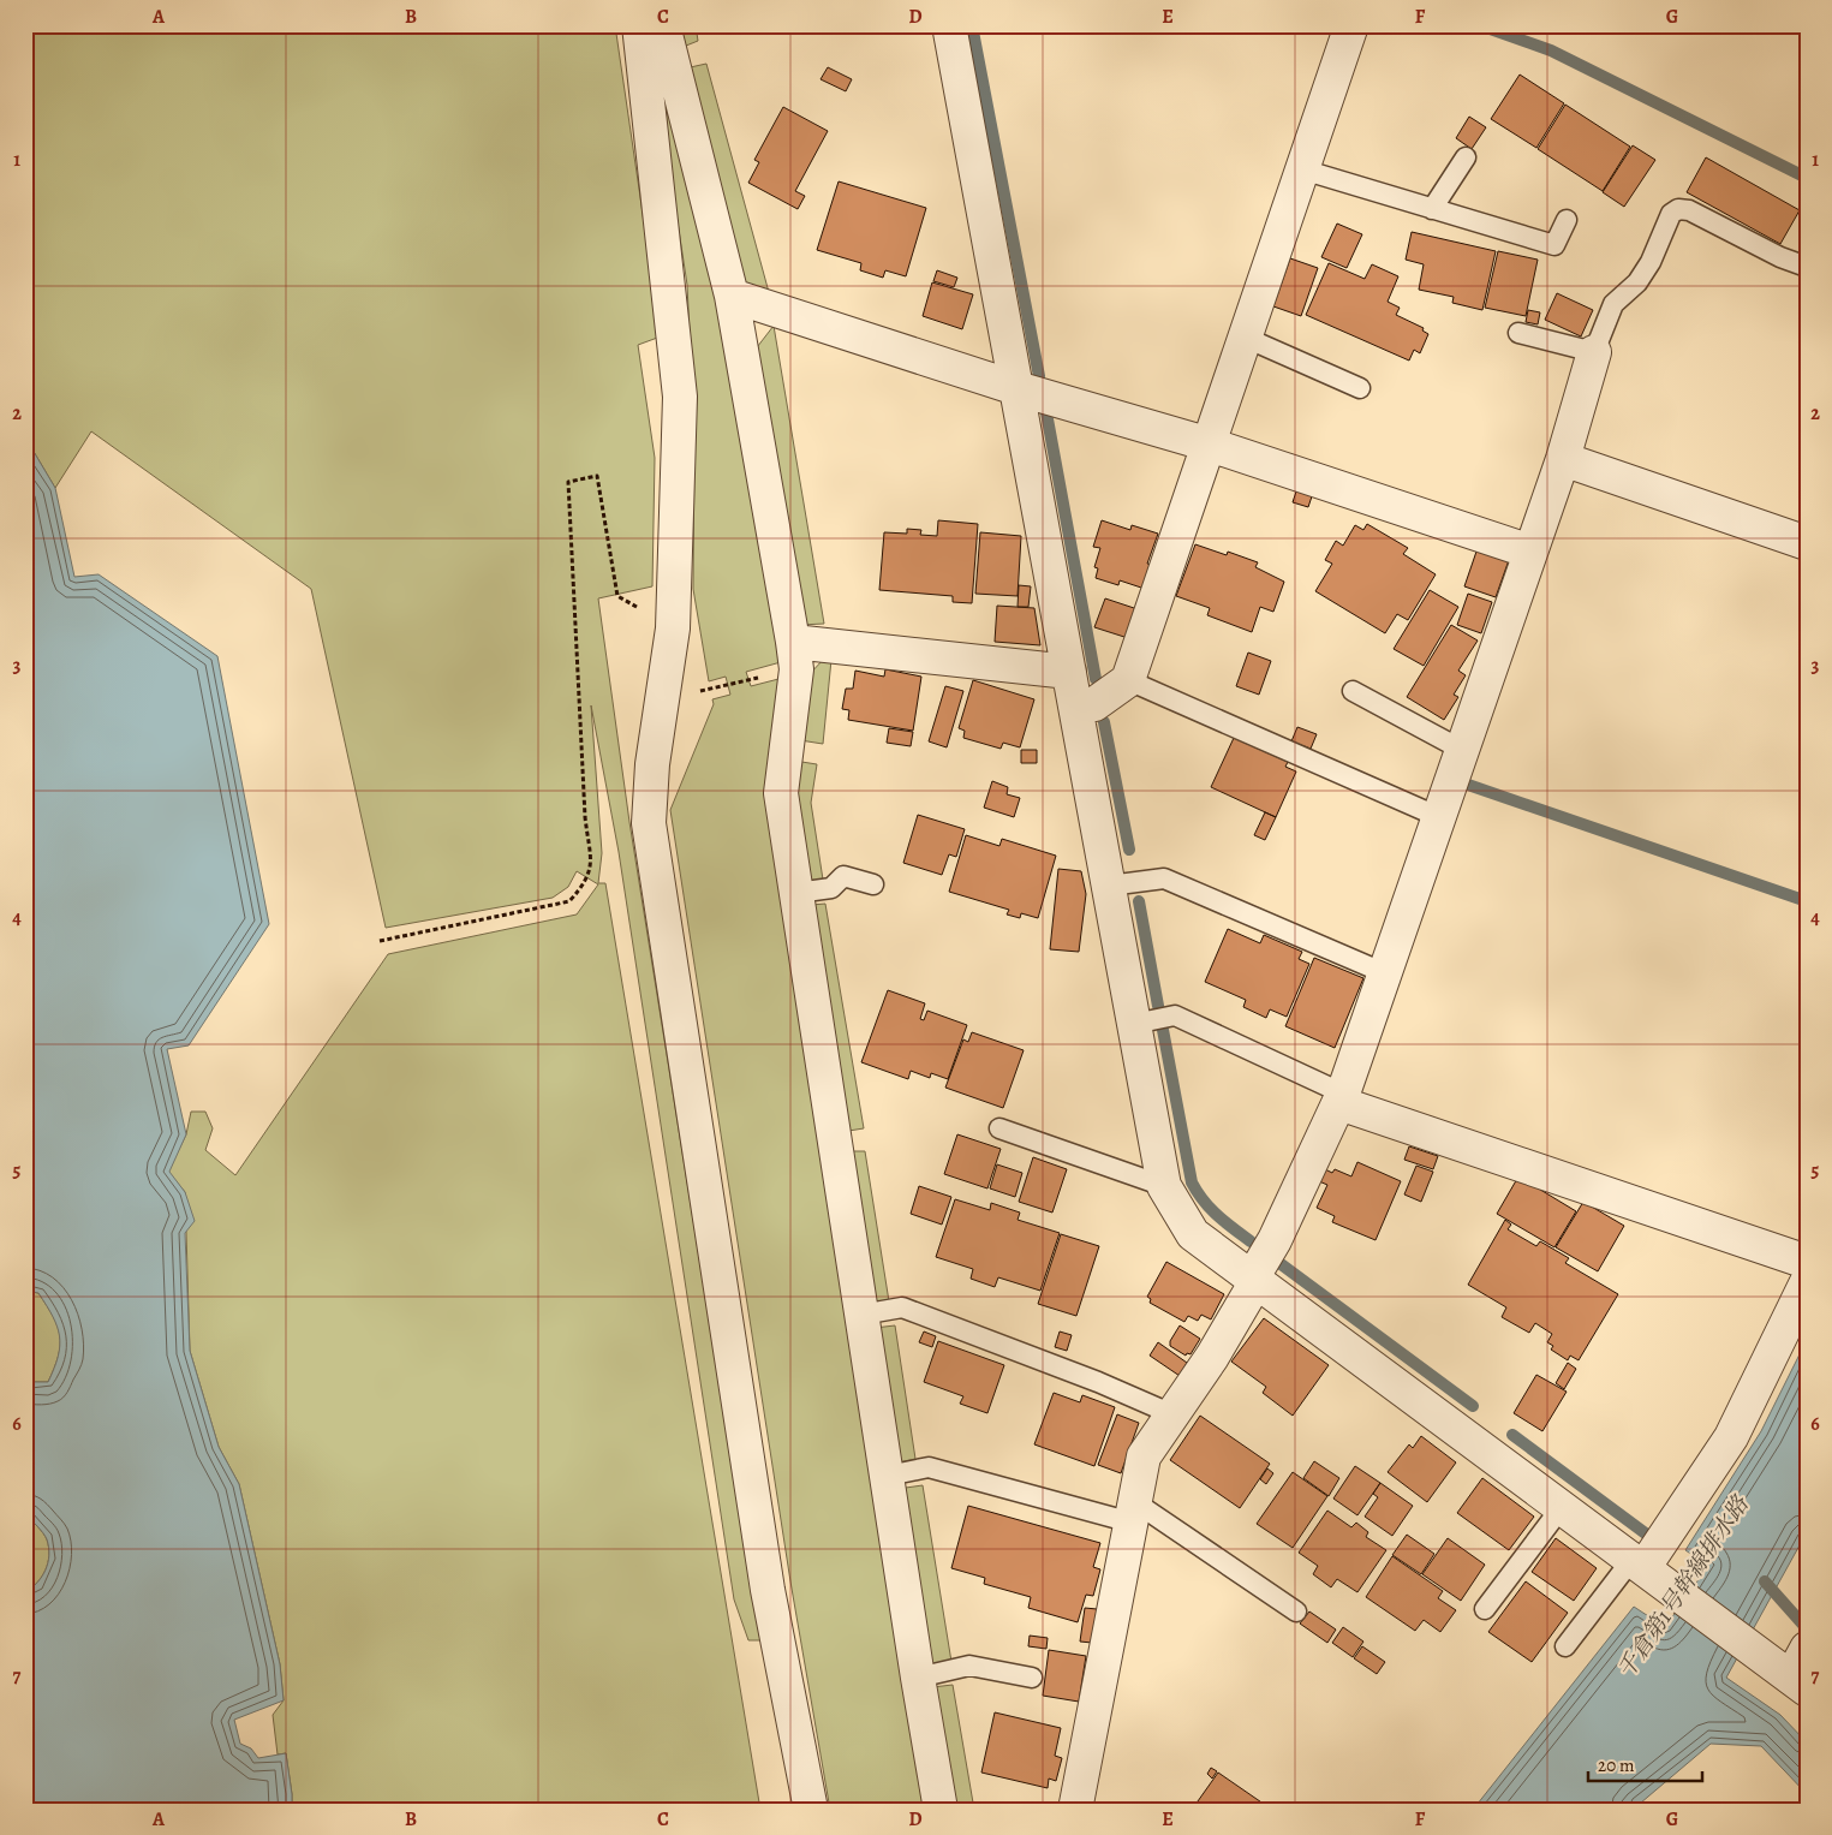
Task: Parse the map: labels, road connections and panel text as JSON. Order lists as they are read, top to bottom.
{
  "water": ["千倉第1号幹線排水路"],
  "scale_bar": "20 m",
  "grid": {
    "columns": [
      "A",
      "B",
      "C",
      "D",
      "E",
      "F",
      "G"
    ],
    "rows": [
      "1",
      "2",
      "3",
      "4",
      "5",
      "6",
      "7"
    ]
  }
}
